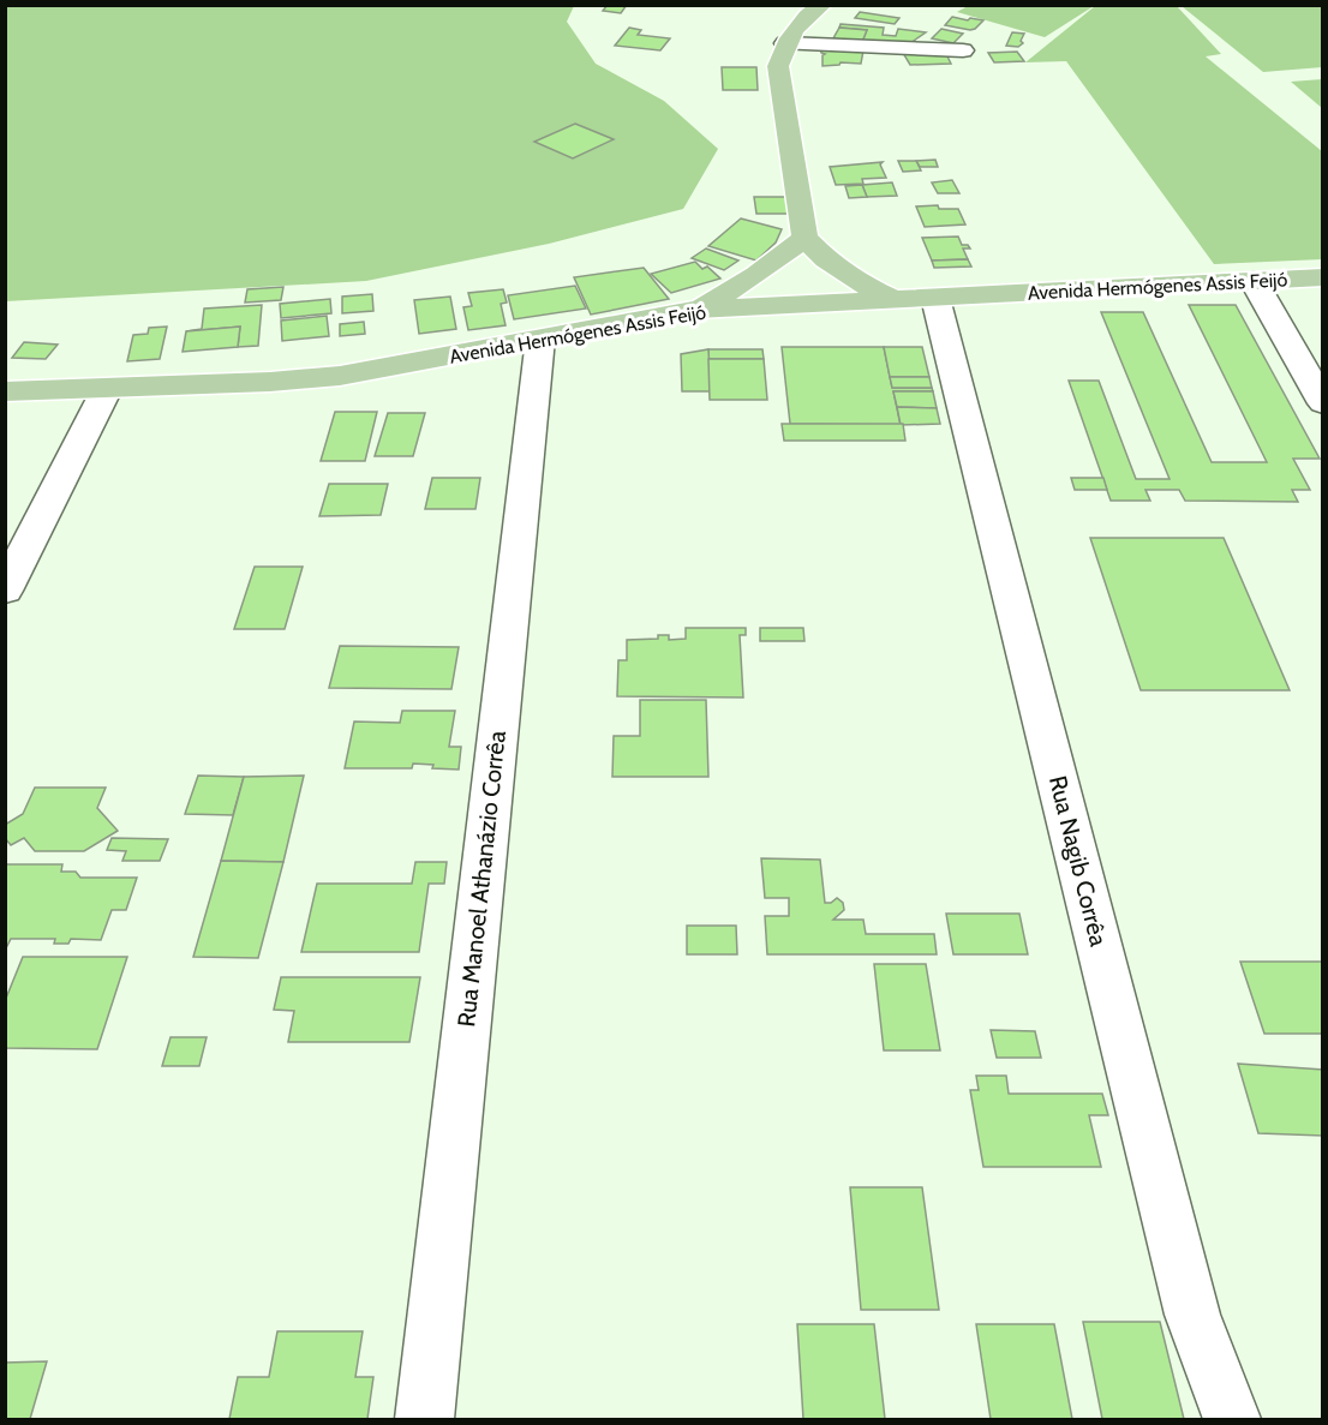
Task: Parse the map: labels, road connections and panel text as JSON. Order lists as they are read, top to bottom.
{
  "streets": {
    "main road": ["Avenida Hermógenes Assis Feijó"],
    "street": ["Rua Nagib Corrêa", "Rua Manoel Athanázio Corrêa"]
  },
  "crossings": [
    ["Avenida Hermógenes Assis Feijó", "Rua Nagib Corrêa"],
    ["Avenida Hermógenes Assis Feijó", "Rua Manoel Athanázio Corrêa"]
  ]
}
